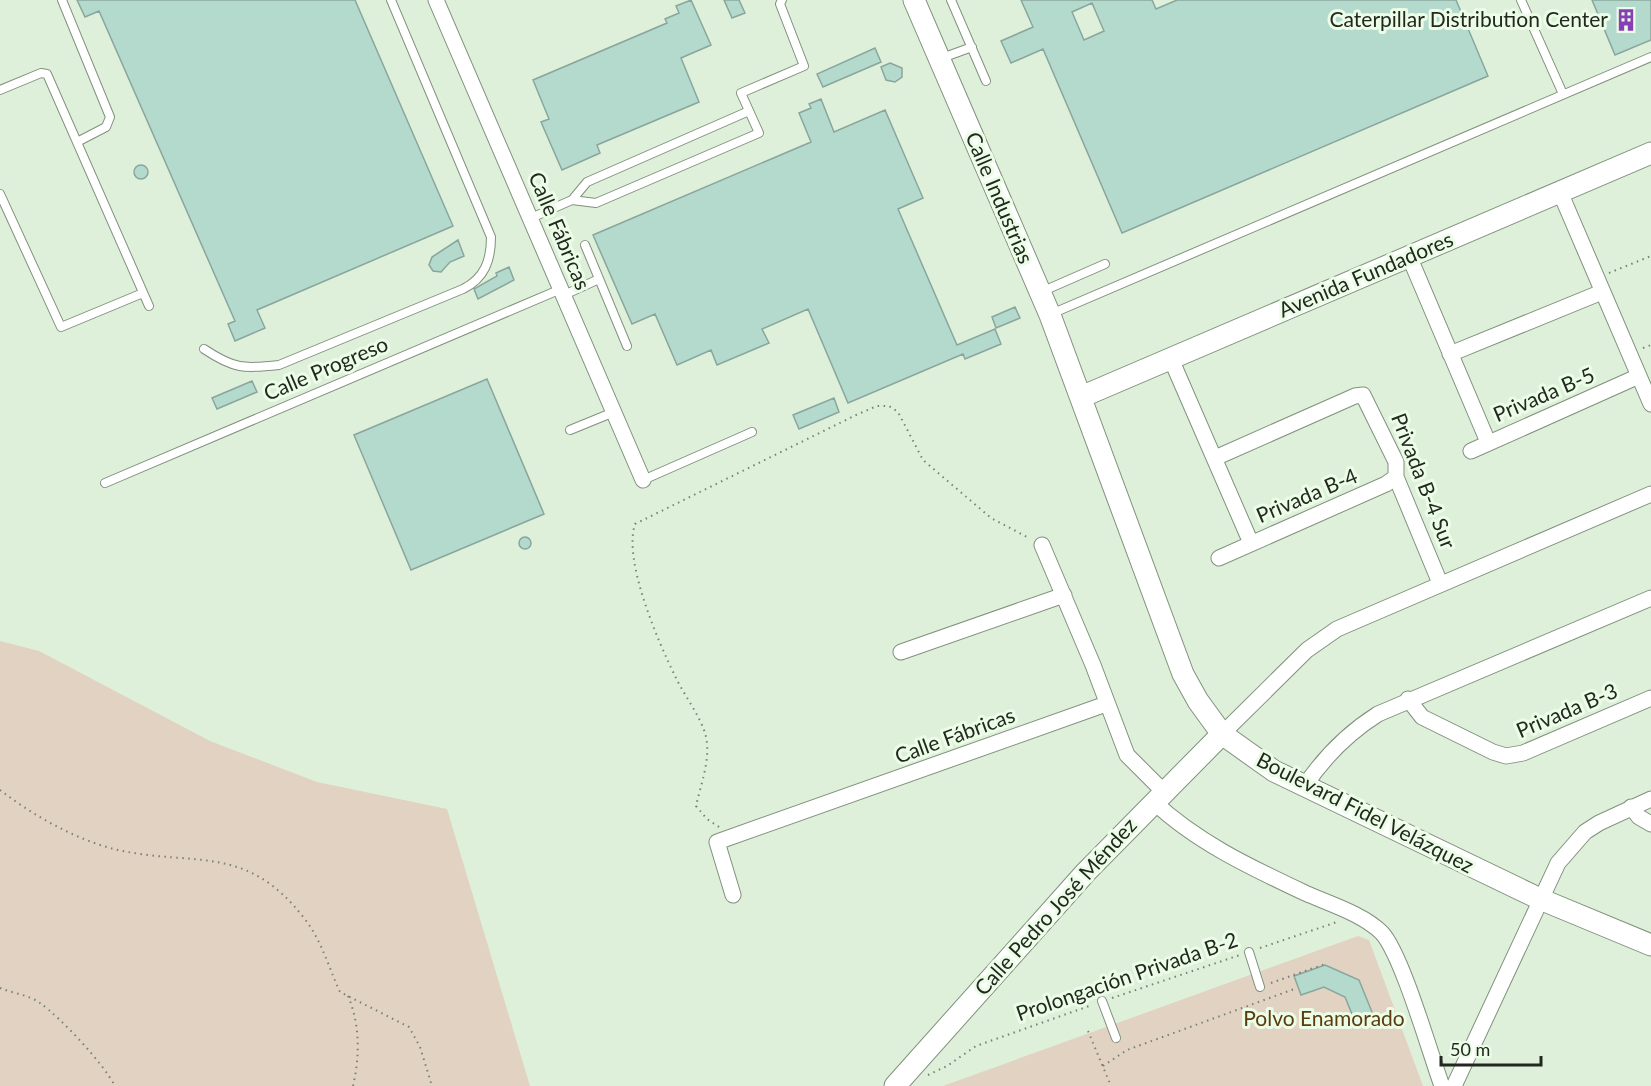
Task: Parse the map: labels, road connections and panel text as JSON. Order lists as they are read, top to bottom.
{
  "streets": {
    "street": [
      "Calle Industrias",
      "Calle Fábricas",
      "Avenida Fundadores",
      "Privada B-5",
      "Privada B-4 Sur",
      "Privada B-4",
      "Privada B-3",
      "Boulevard Fidel Velázquez",
      "Calle Pedro José Méndez"
    ],
    "lane": ["Calle Progreso"],
    "path": ["Prolongación Privada B-2"]
  },
  "crossings": [
    ["Calle Industrias", "Avenida Fundadores"],
    ["Calle Industrias", "Boulevard Fidel Velázquez"],
    ["Calle Fábricas", "Calle Progreso"],
    ["Avenida Fundadores", "Privada B-5"],
    ["Avenida Fundadores", "Privada B-4"],
    ["Avenida Fundadores", "Boulevard Fidel Velázquez"],
    ["Privada B-4 Sur", "Privada B-4"],
    ["Boulevard Fidel Velázquez", "Calle Pedro José Méndez"],
    ["Calle Pedro José Méndez", "Prolongación Privada B-2"]
  ],
  "parks": ["Polvo Enamorado"],
  "places": {
    "building": ["Caterpillar Distribution Center"]
  },
  "scale_bar": "50 m"
}
